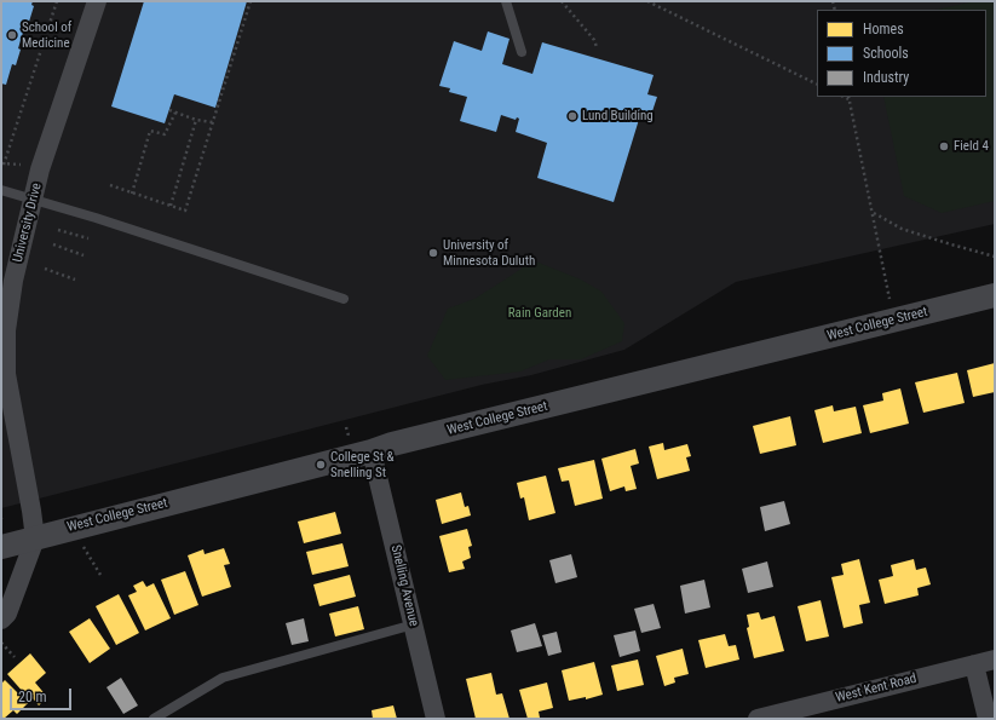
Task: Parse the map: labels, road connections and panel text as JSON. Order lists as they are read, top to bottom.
{
  "streets": {
    "street": [
      "University Drive",
      "West College Street",
      "Snelling Avenue",
      "West Kent Road"
    ]
  },
  "crossings": [
    ["University Drive", "West College Street"],
    ["West College Street", "Snelling Avenue"]
  ],
  "parks": ["Rain Garden"],
  "places": [
    "School of Medicine",
    "Lund Building",
    "Field 4",
    "University of Minnesota Duluth",
    "College St & Snelling St"
  ],
  "legend": ["Homes", "Schools", "Industry"],
  "scale_bar": "20 m"
}
